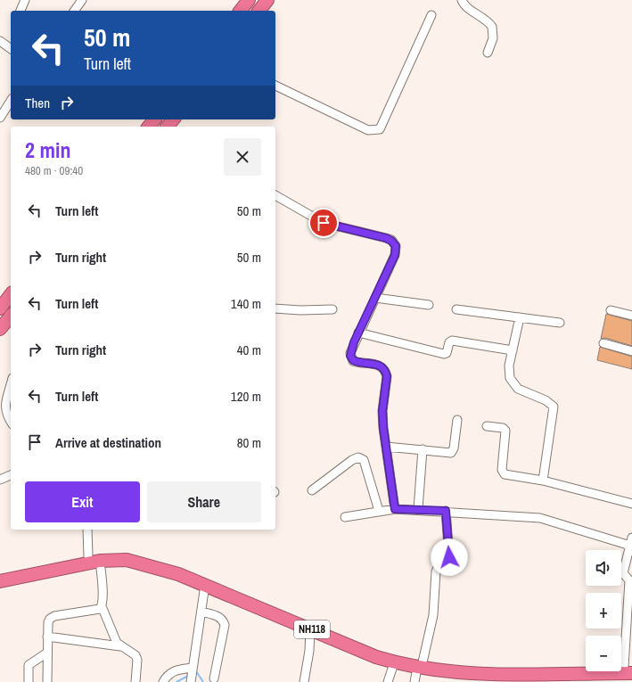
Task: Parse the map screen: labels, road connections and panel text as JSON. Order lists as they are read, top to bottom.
{
  "streets": {
    "highway": ["NH118"]
  },
  "page": {
    "turn": ["50 m", "Turn left"],
    "then": "Then",
    "heading": ["2 min", "480 m · 09:40"],
    "list": [
      {
        "name": "Turn left",
        "value": "50 m"
      },
      {
        "name": "Turn right",
        "value": "50 m"
      },
      {
        "name": "Turn left",
        "value": "140 m"
      },
      {
        "name": "Turn right",
        "value": "40 m"
      },
      {
        "name": "Turn left",
        "value": "120 m"
      },
      {
        "name": "Arrive at destination",
        "value": "80 m"
      }
    ],
    "buttons": ["Exit", "Share"],
    "map_buttons": ["+", "−"]
  }
}
